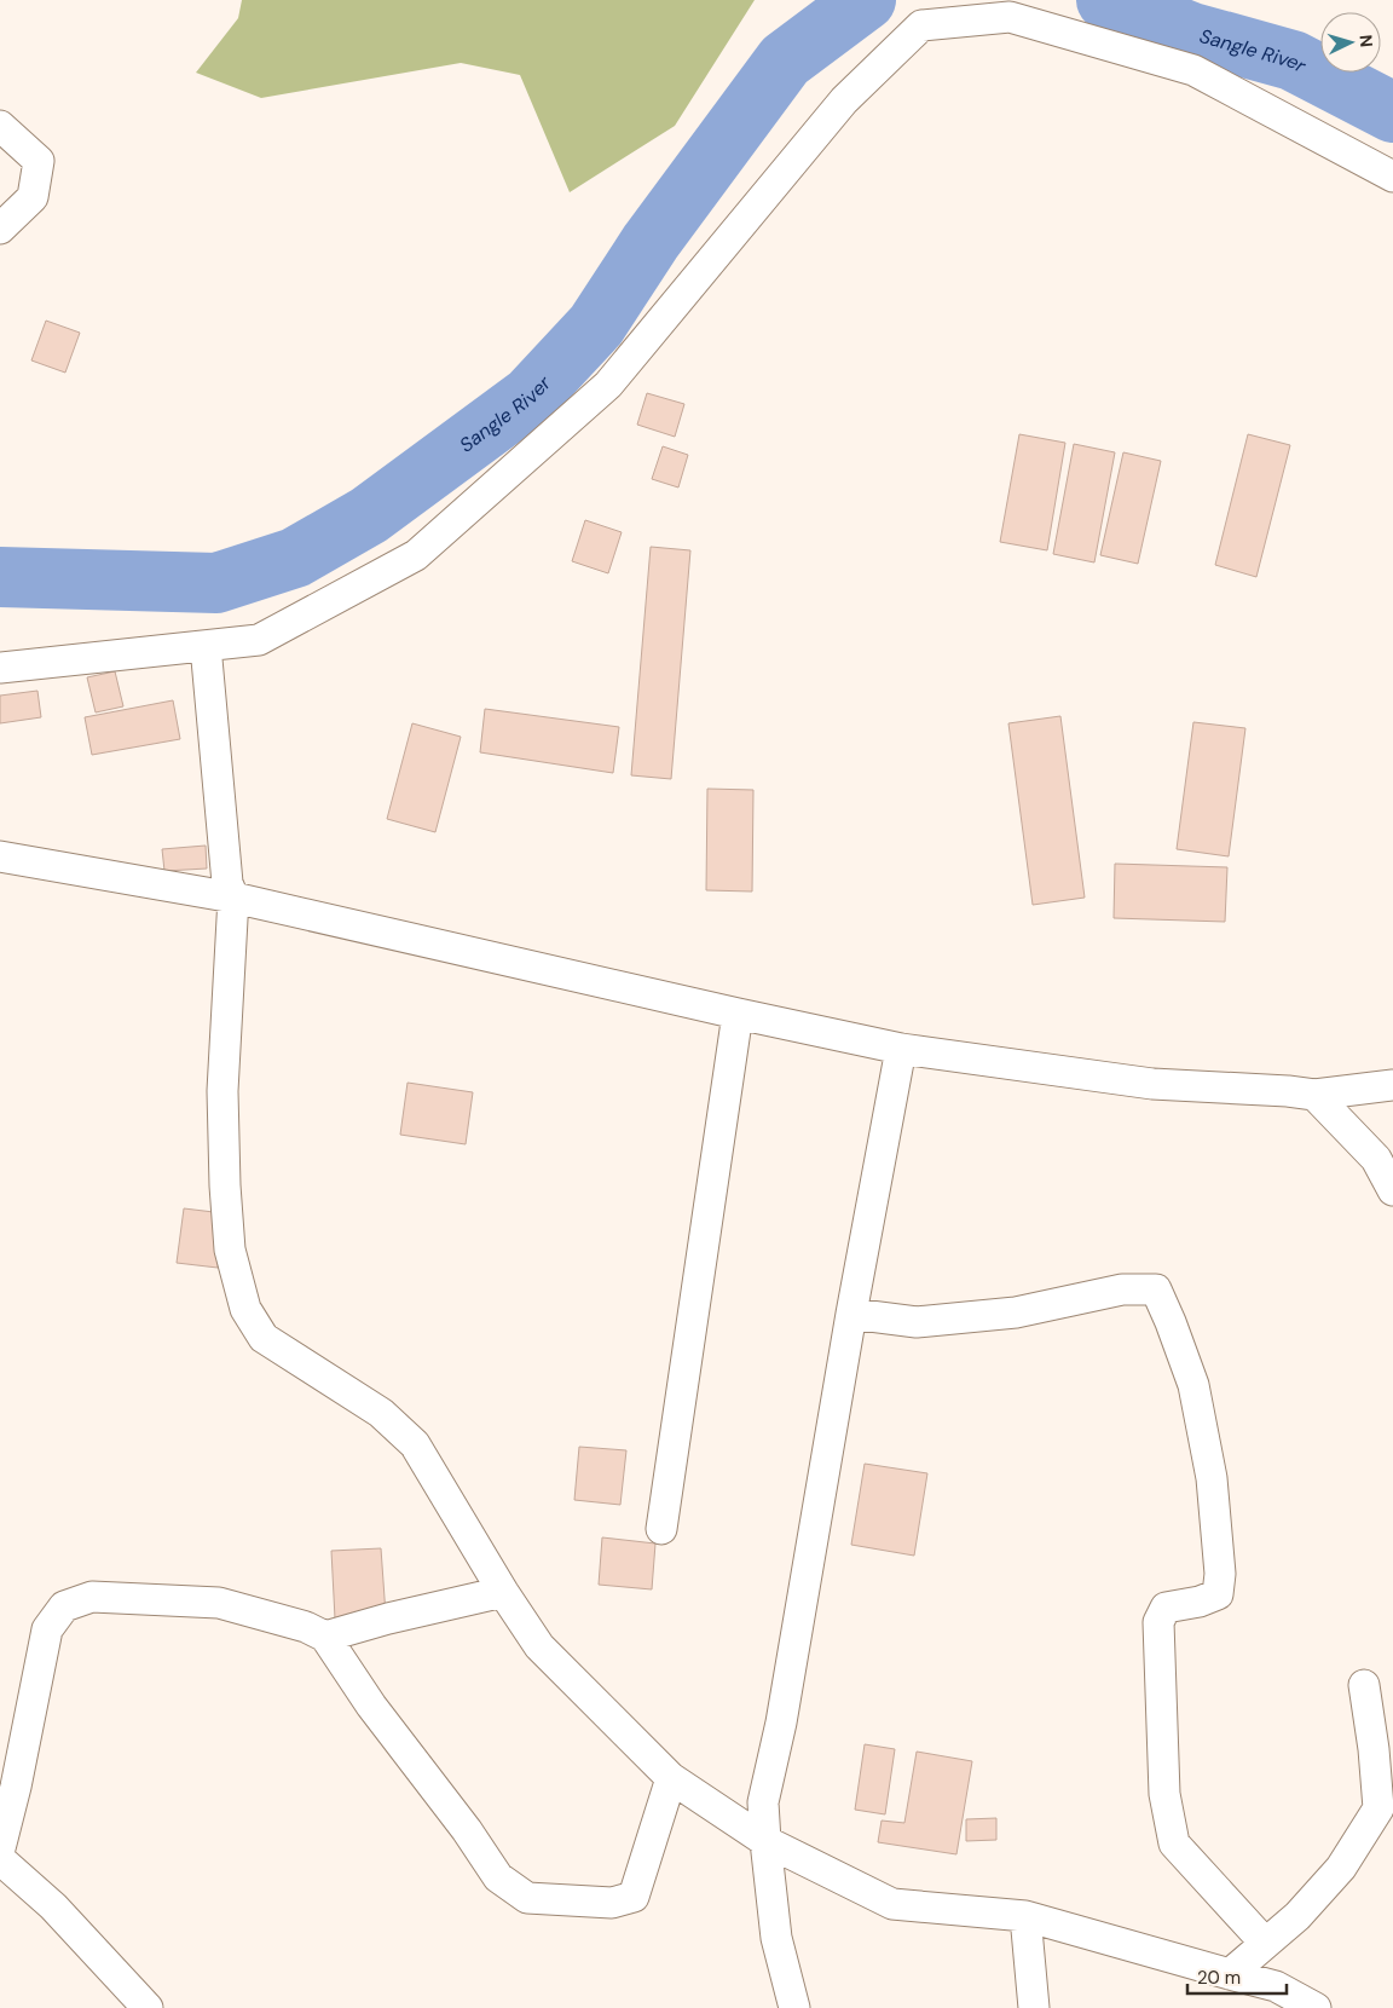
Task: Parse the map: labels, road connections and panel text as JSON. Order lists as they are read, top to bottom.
{
  "water": ["Sangle River"],
  "scale_bar": "20 m",
  "north": "right"
}
